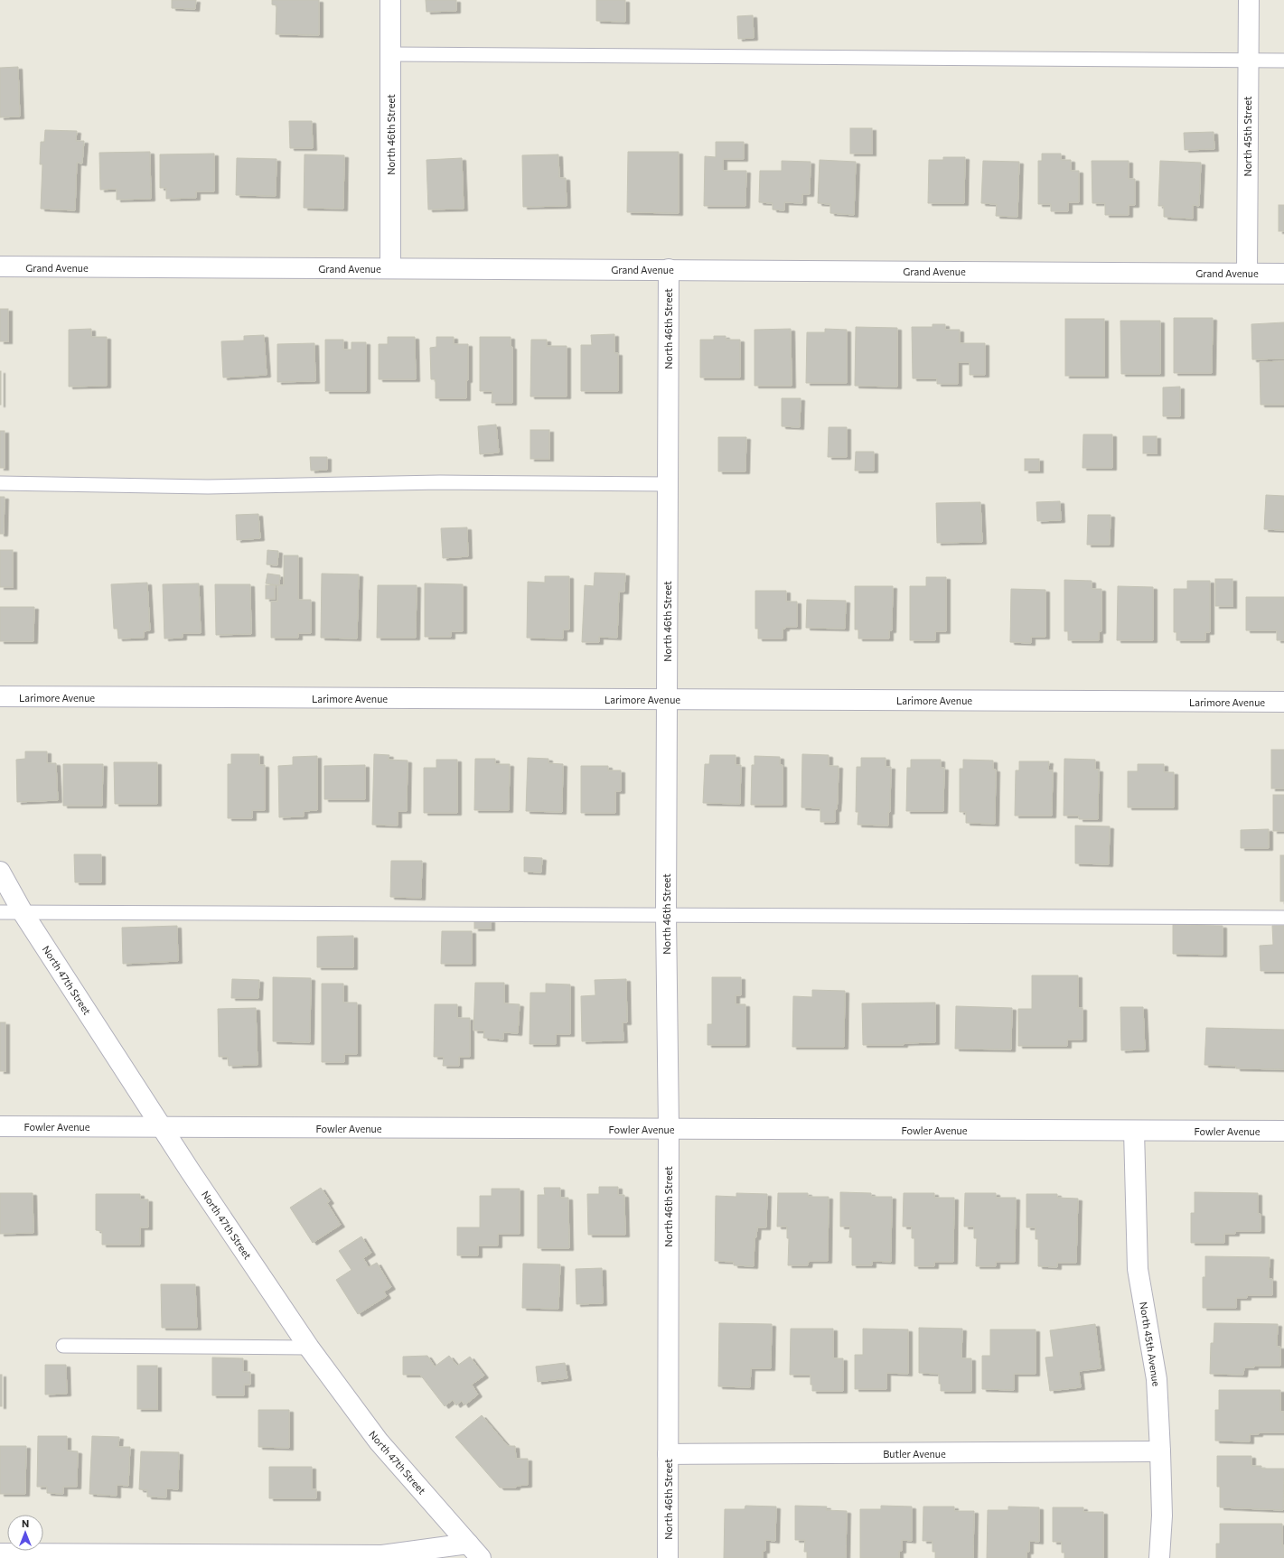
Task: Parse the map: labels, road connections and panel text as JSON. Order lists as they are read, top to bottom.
{
  "streets": {
    "street": [
      "North 46th Street",
      "North 45th Street",
      "Grand Avenue",
      "Larimore Avenue",
      "North 47th Street",
      "Fowler Avenue",
      "North 45th Avenue",
      "Butler Avenue"
    ]
  },
  "crossings": [
    ["North 46th Street", "Grand Avenue"],
    ["North 46th Street", "Larimore Avenue"],
    ["North 46th Street", "Fowler Avenue"],
    ["North 46th Street", "Butler Avenue"],
    ["North 45th Street", "Grand Avenue"],
    ["North 47th Street", "Fowler Avenue"],
    ["Fowler Avenue", "North 45th Avenue"],
    ["North 45th Avenue", "Butler Avenue"]
  ],
  "north": "top"
}
